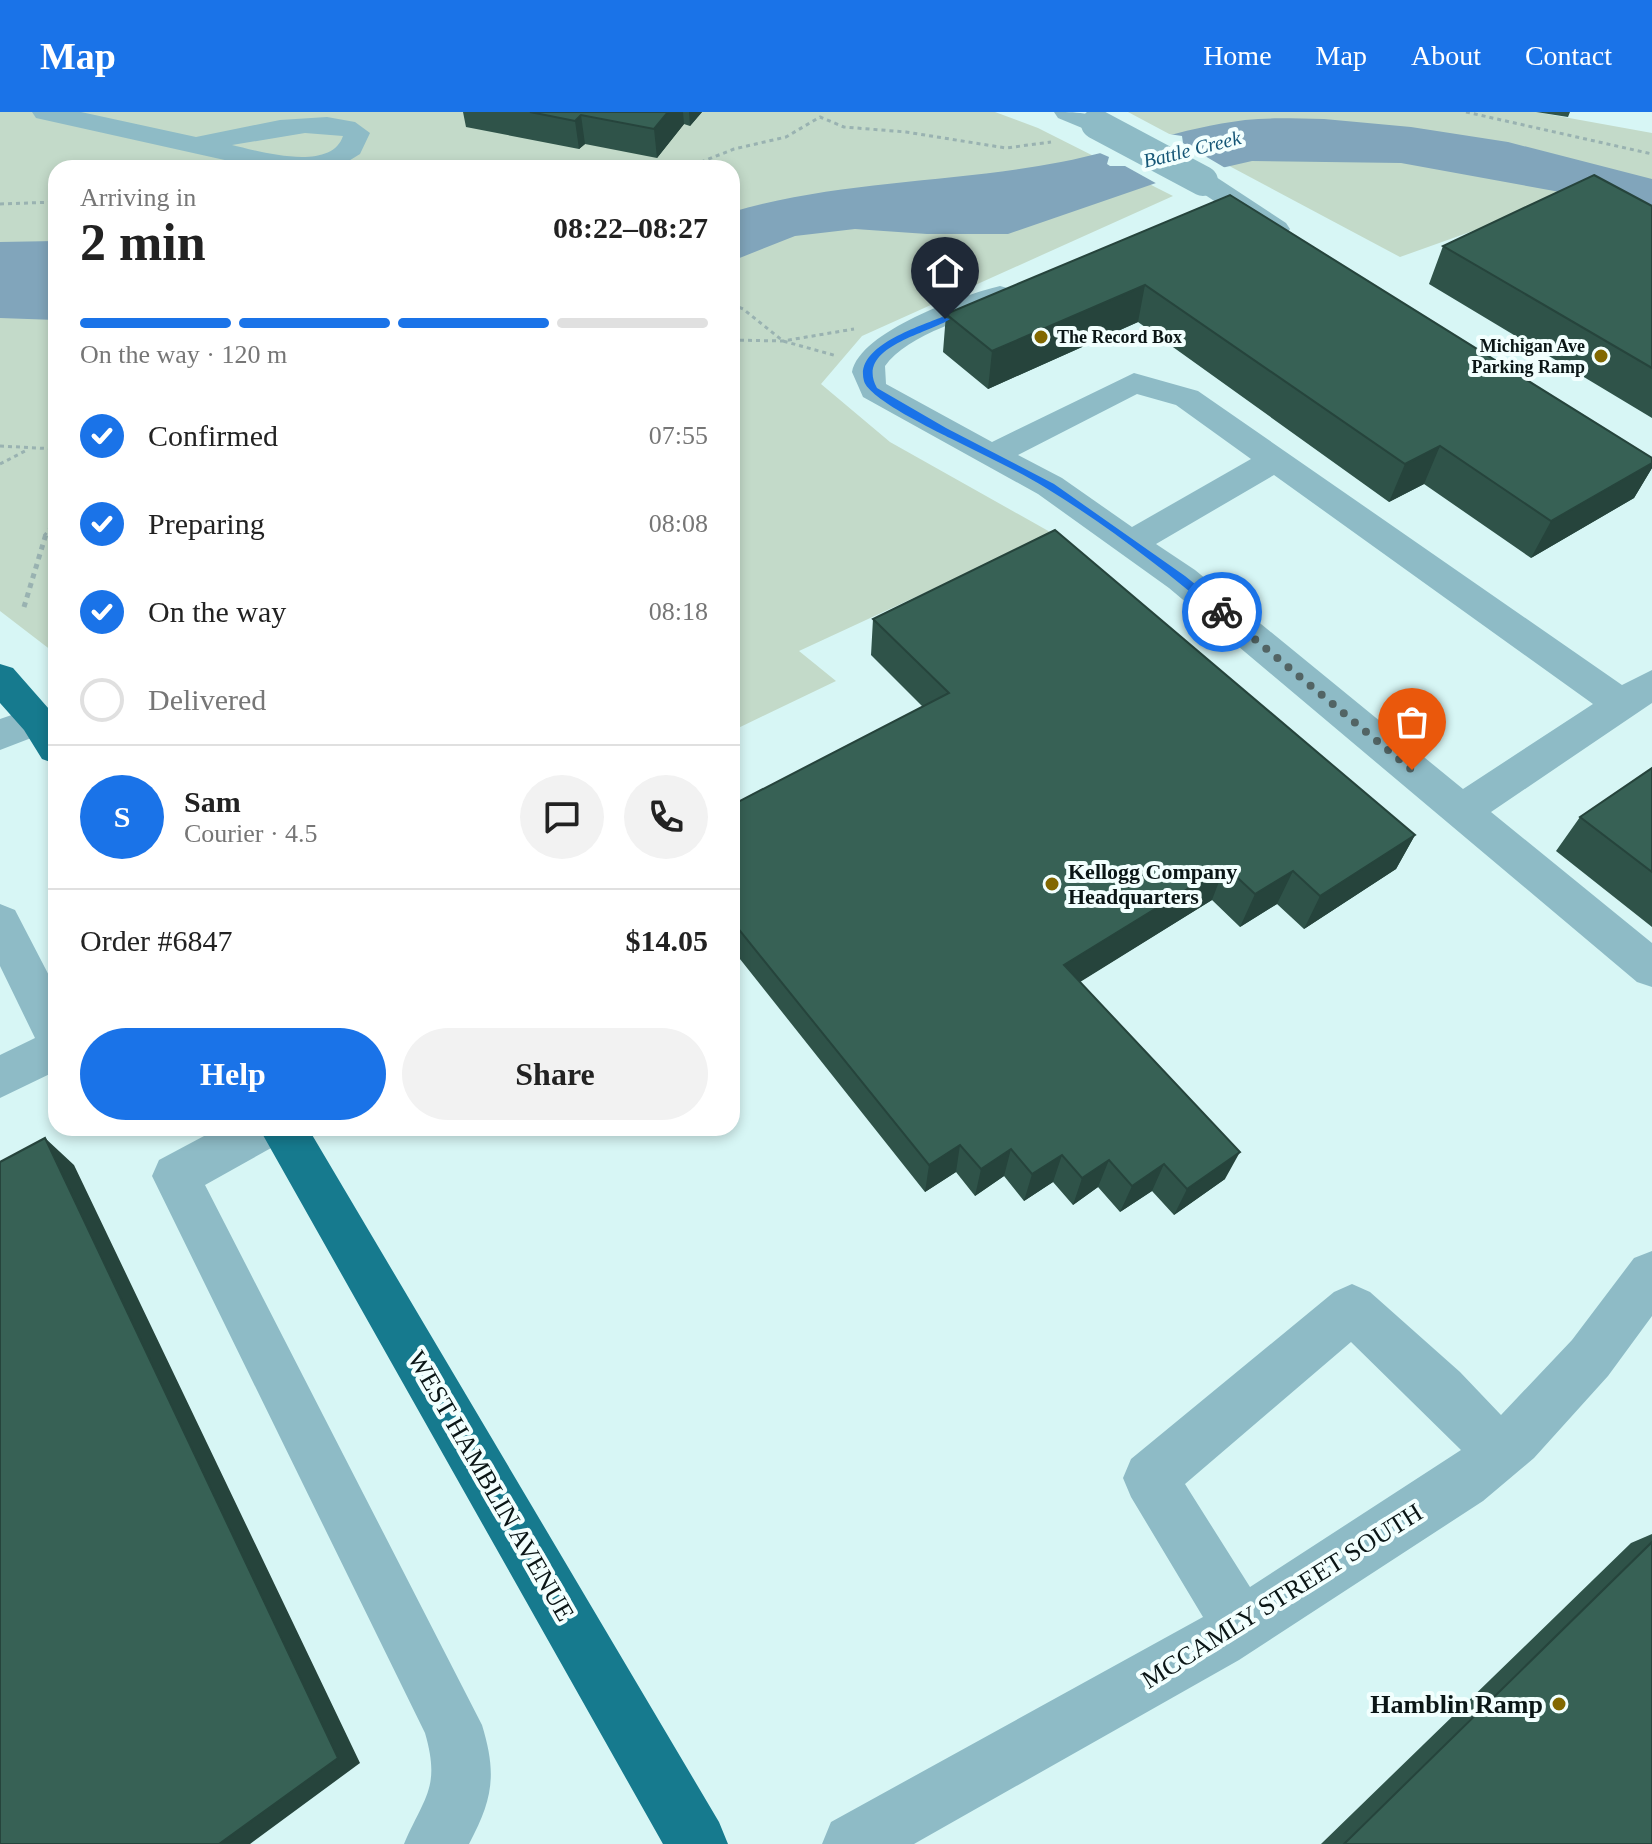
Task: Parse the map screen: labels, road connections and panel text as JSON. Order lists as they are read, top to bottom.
{
  "streets": {
    "highway": ["WEST HAMBLIN AVENUE"],
    "street": ["MCCAMLY STREET SOUTH"]
  },
  "water": ["Battle Creek"],
  "places": [
    "The Record Box",
    "Michigan Ave Parking Ramp",
    "Kellogg Company Headquarters",
    "Hamblin Ramp"
  ],
  "page": {
    "header": "Map",
    "nav": [
      "Home",
      "Map",
      "About",
      "Contact"
    ],
    "heading": ["2 min", "Arriving in", "08:22–08:27"],
    "panel": [
      "Sam",
      "Courier · 4.5",
      "Order #6847",
      "$14.05"
    ],
    "bar": "On the way · 120 m",
    "list": [
      ["Confirmed", "07:55"],
      ["Preparing", "08:08"],
      ["On the way", "08:18"],
      "Delivered"
    ],
    "round": "S",
    "buttons": ["Help", "Share"]
  }
}
